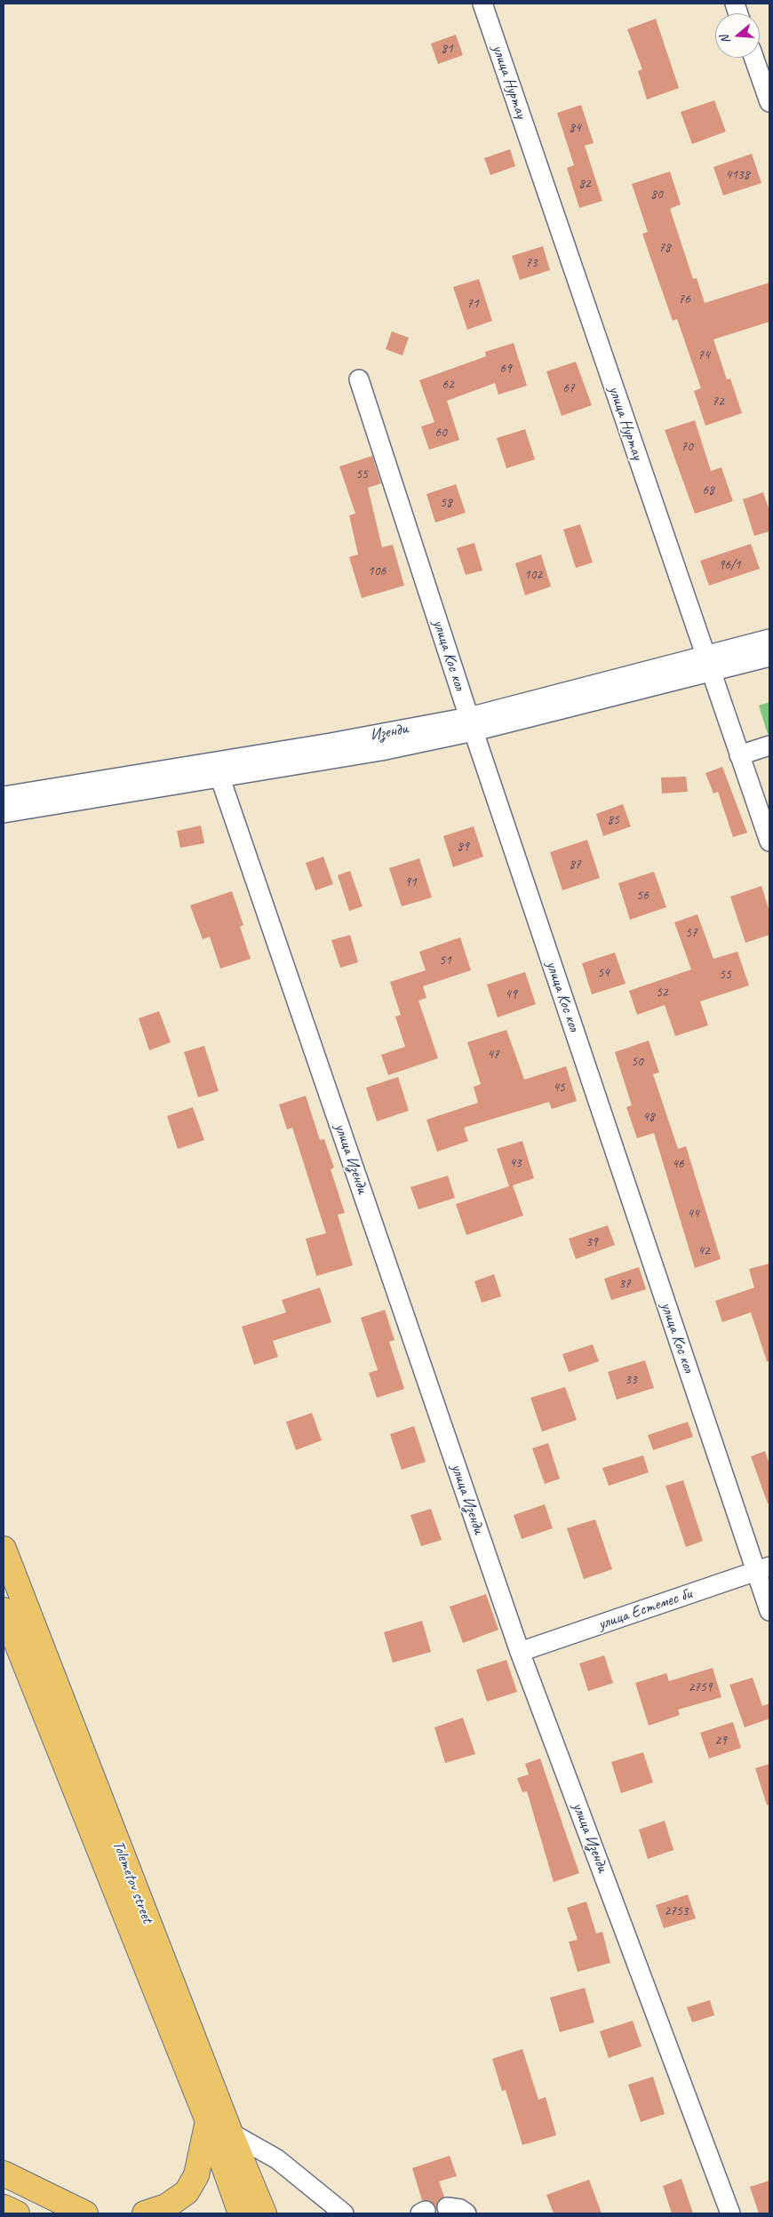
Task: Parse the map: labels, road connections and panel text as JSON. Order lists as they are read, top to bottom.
{
  "streets": {
    "main road": ["Tolemetov street"],
    "street": [
      "улица Нуртау",
      "улица Кос кол",
      "Изенди",
      "улица Изенди",
      "улица Естемес би"
    ]
  },
  "crossings": [
    ["улица Нуртау", "Изенди"],
    ["улица Кос кол", "Изенди"],
    ["улица Кос кол", "улица Естемес би"],
    ["Изенди", "улица Изенди"],
    ["улица Изенди", "улица Естемес би"]
  ],
  "house_numbers": [
    "81",
    "84",
    "4138",
    "82",
    "80",
    "78",
    "73",
    "76",
    "71",
    "74",
    "69",
    "62",
    "67",
    "72",
    "60",
    "70",
    "55",
    "68",
    "58",
    "96/1",
    "106",
    "102",
    "85",
    "89",
    "87",
    "91",
    "56",
    "57",
    "51",
    "54",
    "55",
    "52",
    "49",
    "47",
    "50",
    "45",
    "48",
    "43",
    "46",
    "44",
    "39",
    "42",
    "37",
    "33",
    "2759",
    "29",
    "2753"
  ],
  "north": "left"
}
